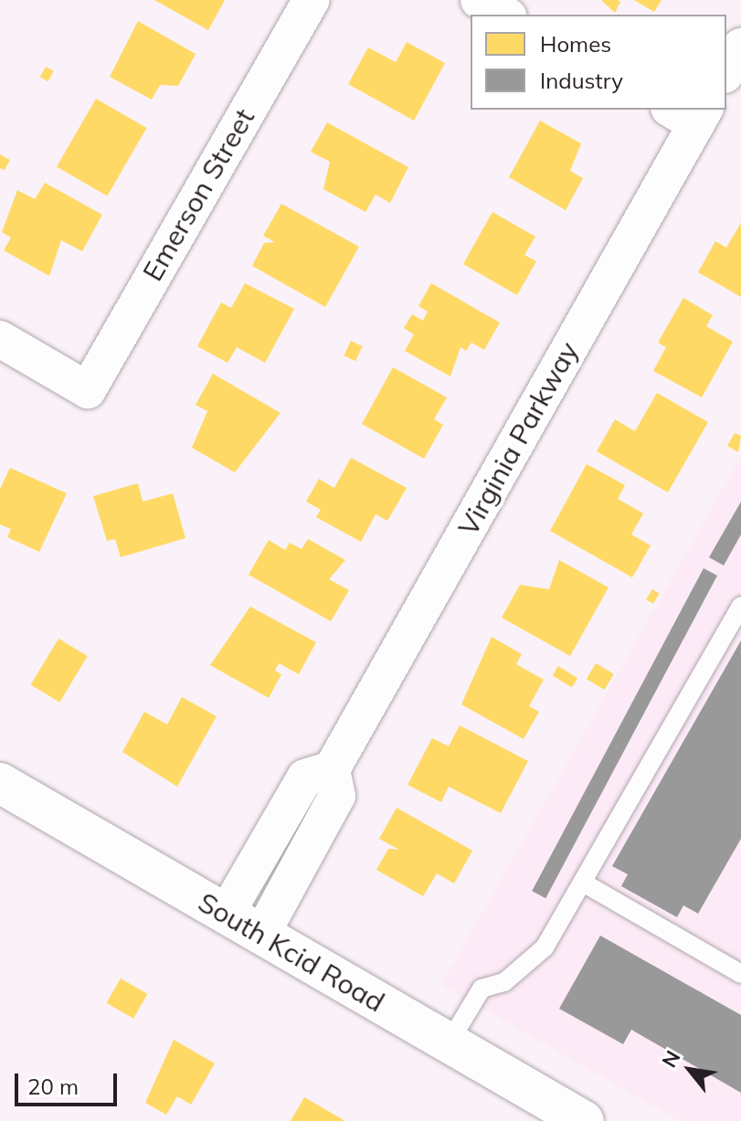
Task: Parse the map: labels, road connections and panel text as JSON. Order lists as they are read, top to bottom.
{
  "streets": {
    "street": ["Emerson Street", "Virginia Parkway", "South Kcid Road"]
  },
  "legend": ["Homes", "Industry"],
  "scale_bar": "20 m",
  "north": "top left"
}
